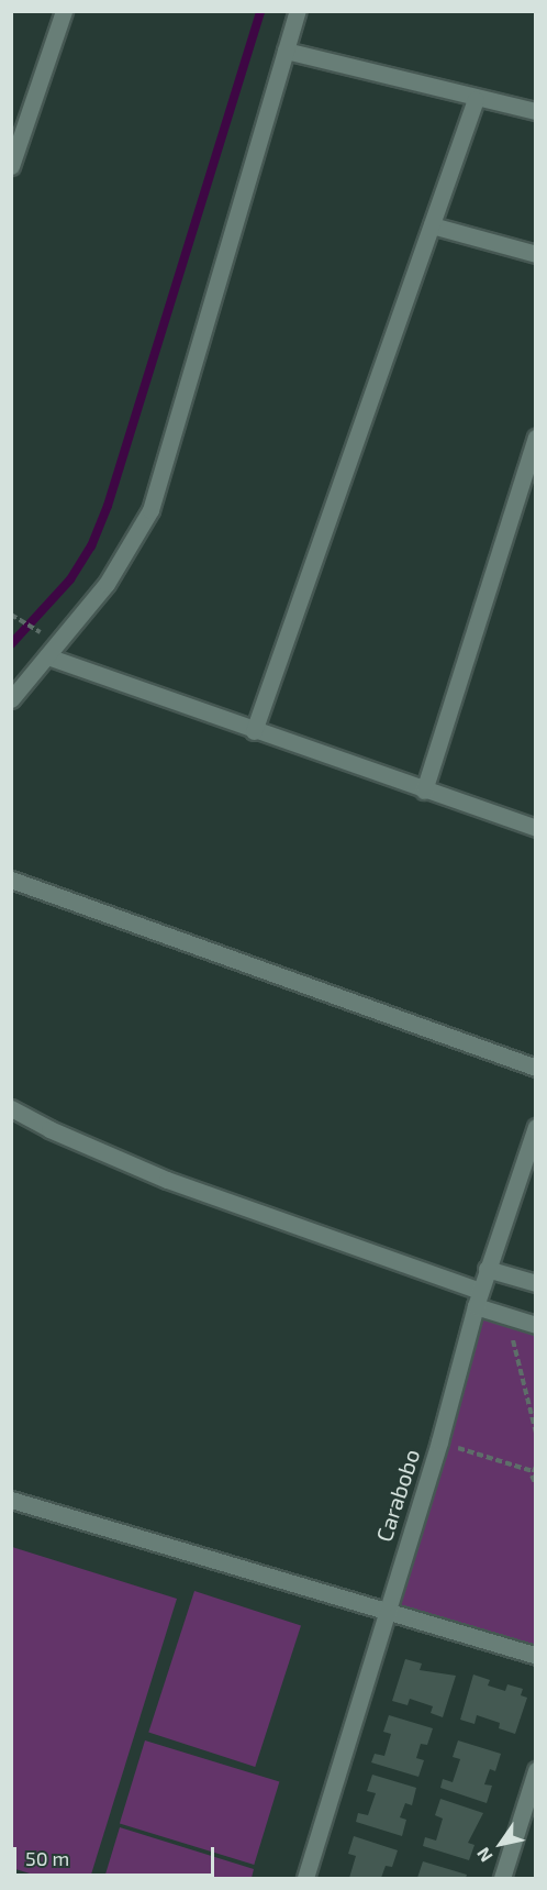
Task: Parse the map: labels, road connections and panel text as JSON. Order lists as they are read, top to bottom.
{
  "streets": {
    "street": ["Carabobo"]
  },
  "scale_bar": "50 m",
  "north": "bottom left"
}
